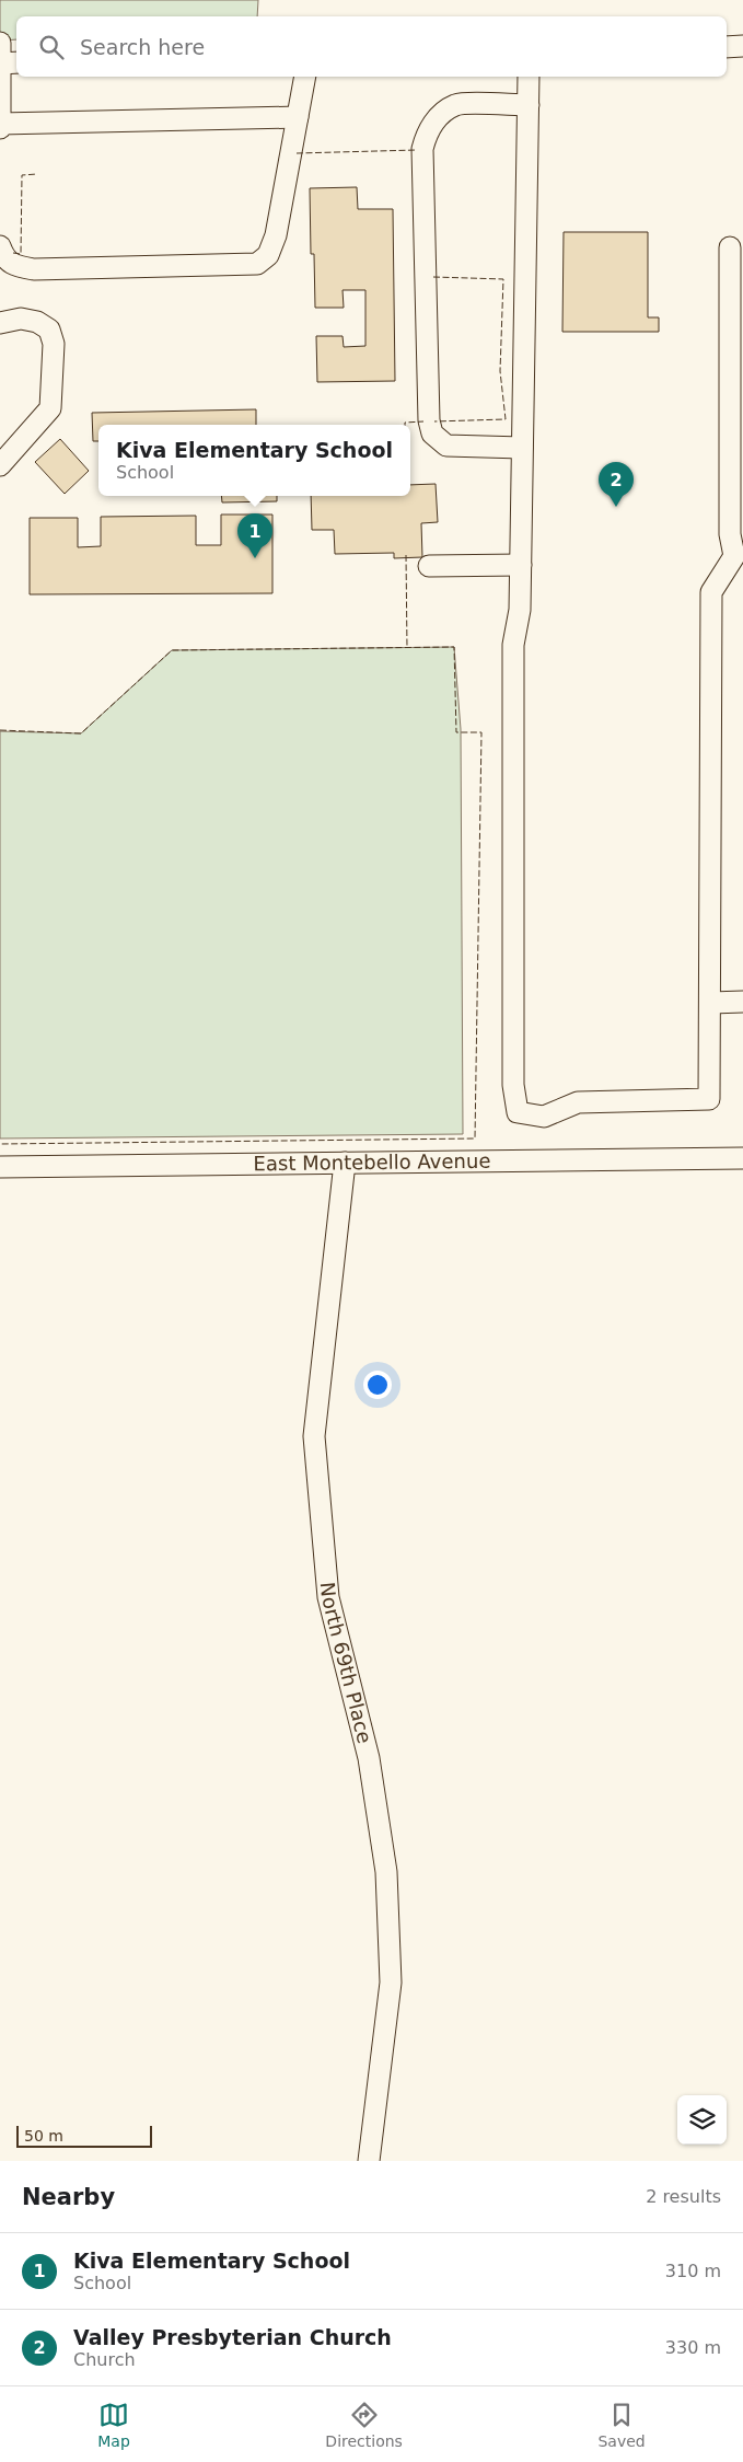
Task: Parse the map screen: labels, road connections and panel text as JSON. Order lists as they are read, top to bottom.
{
  "streets": {
    "street": ["East Montebello Avenue", "North 69th Place"]
  },
  "crossings": [
    ["East Montebello Avenue", "North 69th Place"]
  ],
  "scale_bar": "50 m",
  "page": {
    "search": "Search here",
    "popup": ["Kiva Elementary School", "School"],
    "pins": ["2", "1"],
    "scale": "50 m",
    "heading": ["Nearby", "2 results"],
    "list": [
      {
        "mark": "1",
        "name": "Kiva Elementary School",
        "note": "School",
        "value": "310 m"
      },
      {
        "mark": "2",
        "name": "Valley Presbyterian Church",
        "note": "Church",
        "value": "330 m"
      }
    ],
    "nav": ["Map", "Directions", "Saved"]
  }
}
